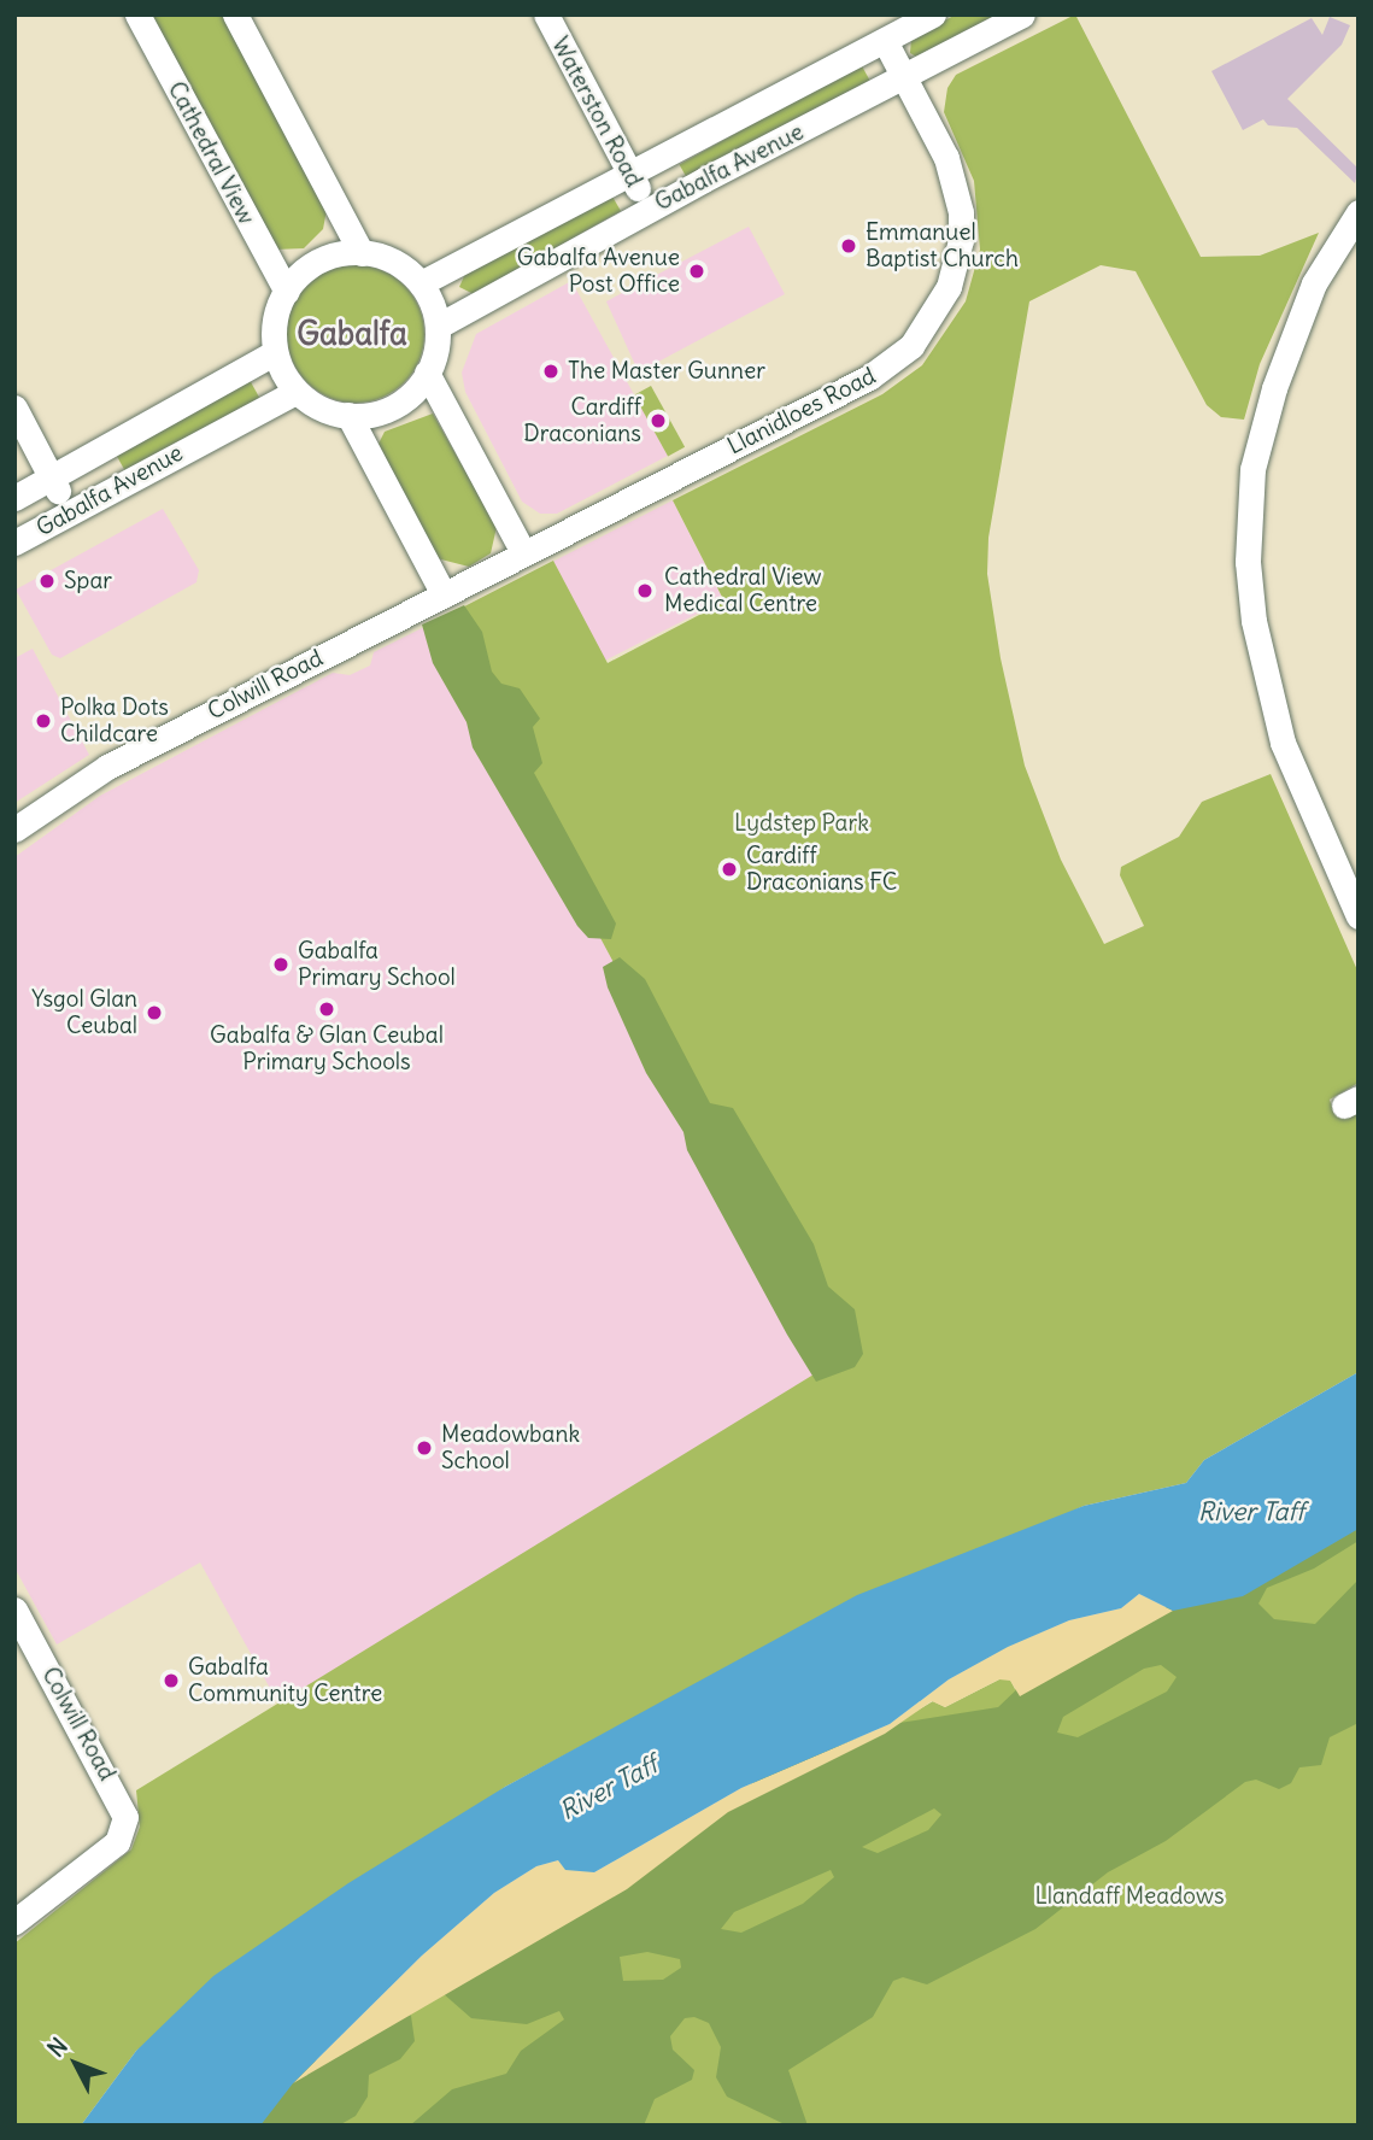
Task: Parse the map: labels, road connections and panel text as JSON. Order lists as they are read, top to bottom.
{
  "streets": {
    "street": [
      "Waterston Road",
      "Cathedral View",
      "Gabalfa Avenue",
      "Llanidloes Road",
      "Colwill Road"
    ]
  },
  "crossings": [
    ["Waterston Road", "Gabalfa Avenue"],
    ["Cathedral View", "Gabalfa Avenue"],
    ["Gabalfa Avenue", "Llanidloes Road"],
    ["Llanidloes Road", "Colwill Road"]
  ],
  "districts": ["Gabalfa"],
  "water": ["River Taff"],
  "parks": ["Lydstep Park", "Llandaff Meadows"],
  "places": [
    "Emmanuel Baptist Church",
    "Gabalfa Avenue Post Office",
    "The Master Gunner",
    "Cardiff Draconians",
    "Spar",
    "Cathedral View Medical Centre",
    "Polka Dots Childcare",
    "Cardiff Draconians FC",
    "Gabalfa Primary School",
    "Gabalfa & Glan Ceubal Primary Schools",
    "Ysgol Glan Ceubal",
    "Meadowbank School",
    "Gabalfa Community Centre"
  ],
  "north": "top left"
}
